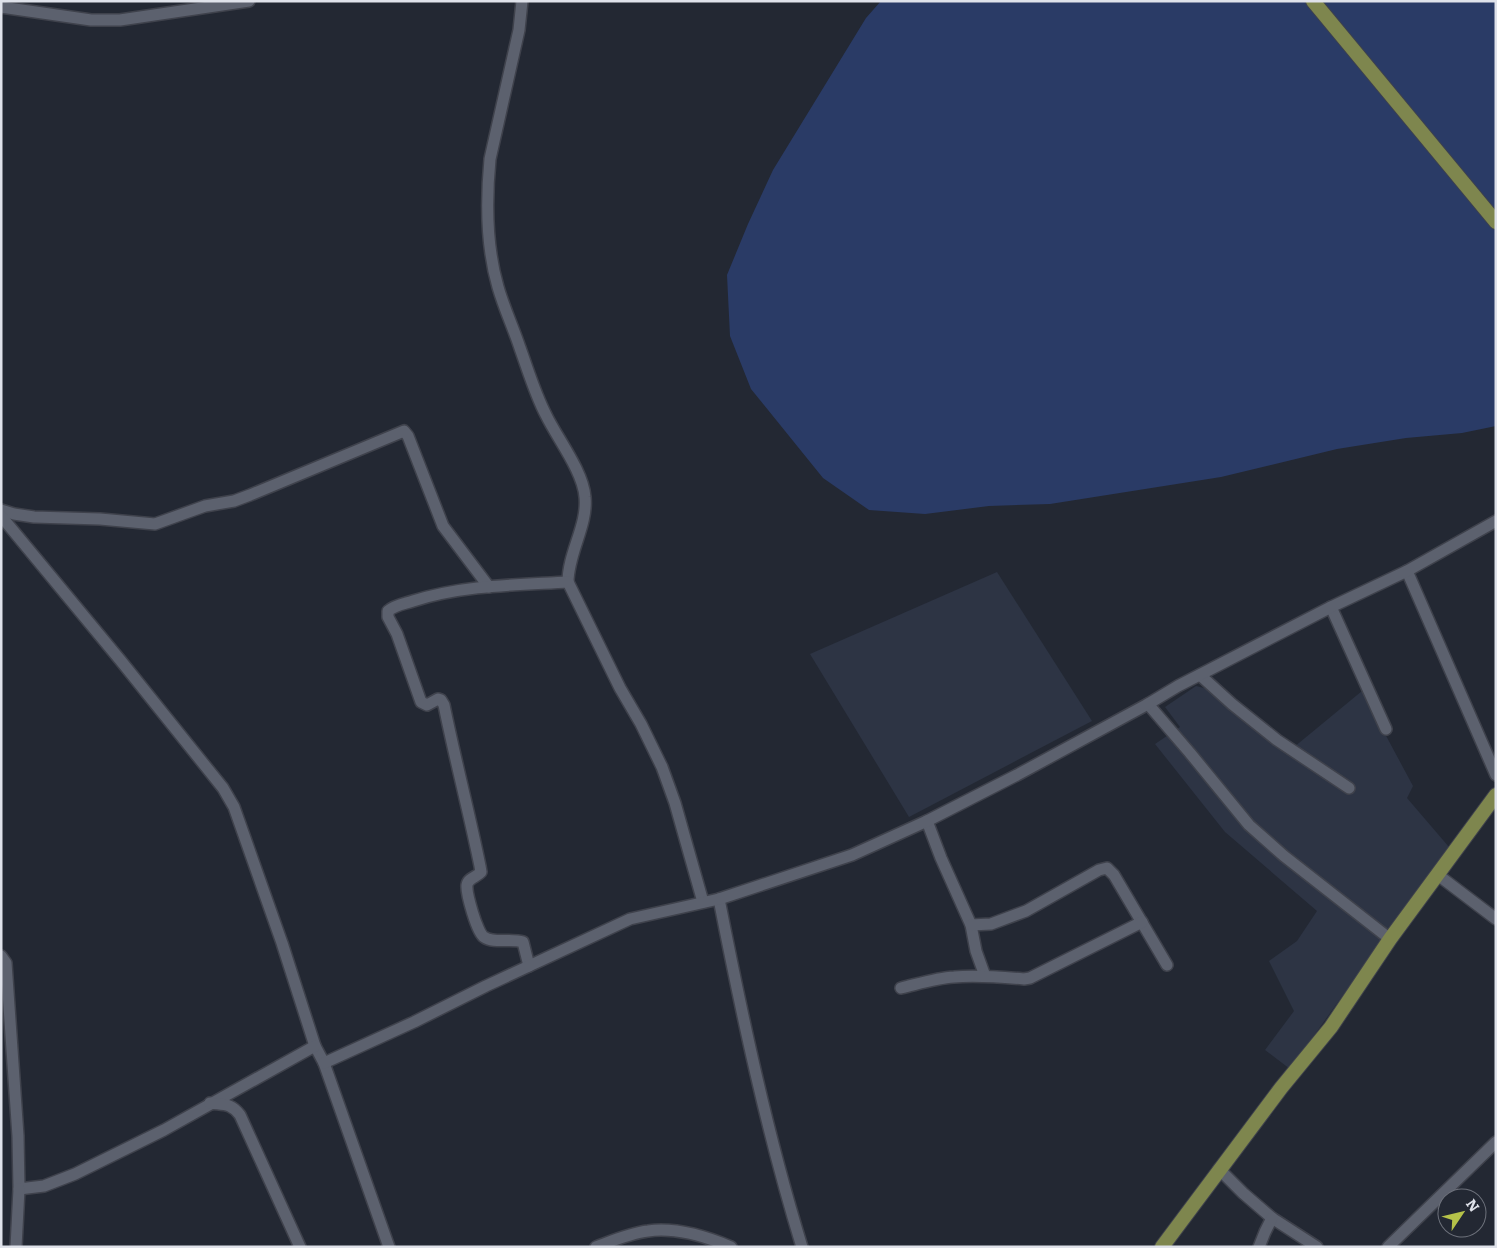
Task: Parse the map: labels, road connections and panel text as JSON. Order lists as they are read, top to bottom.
{
  "north": "top right"
}
